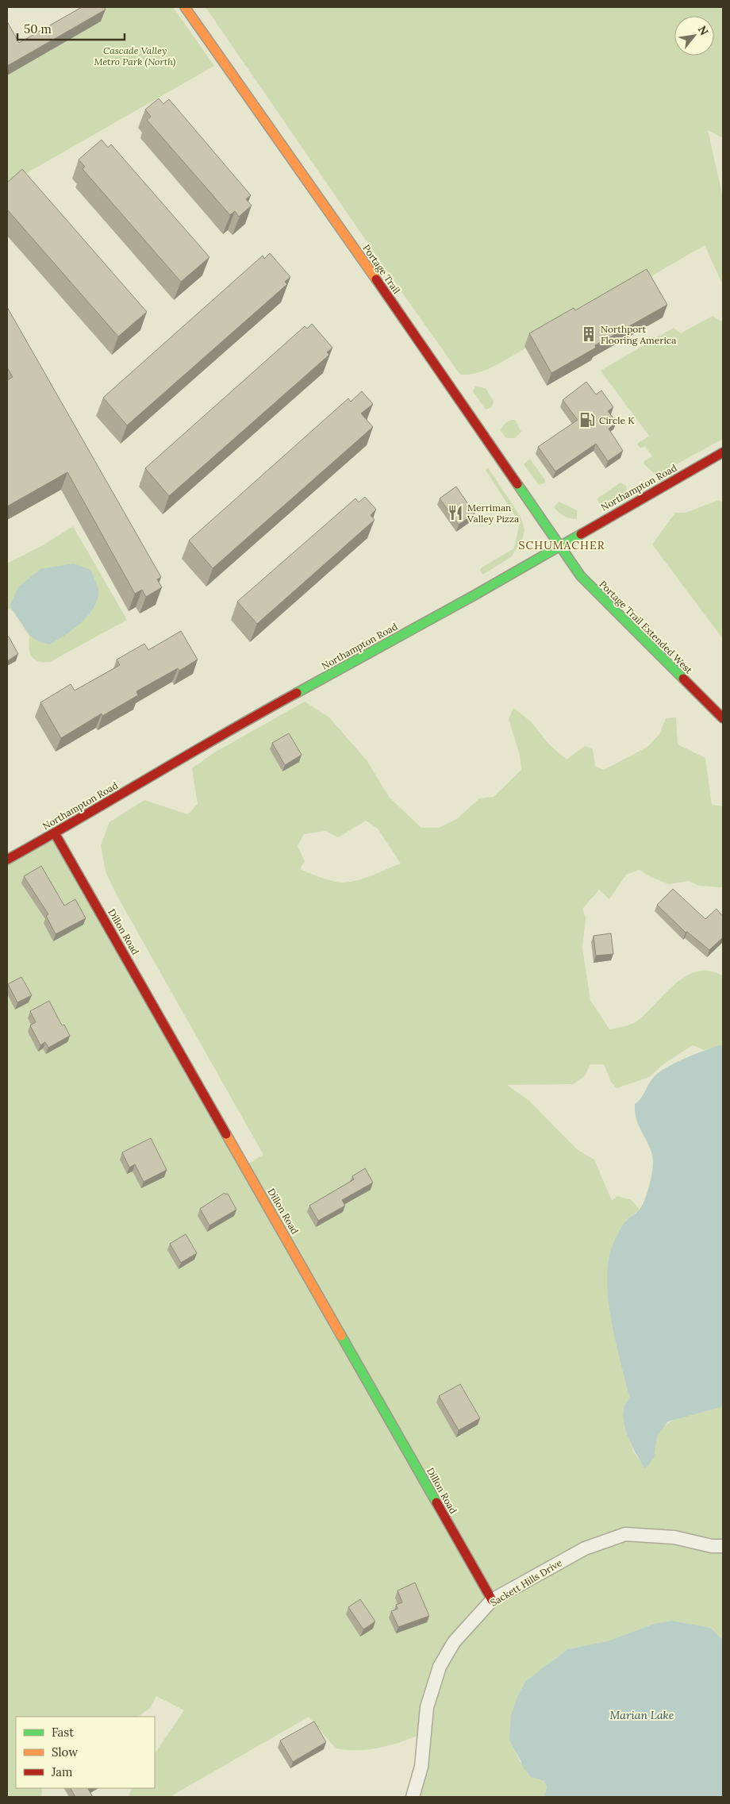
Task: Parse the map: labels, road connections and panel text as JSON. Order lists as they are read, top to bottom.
{
  "streets": {
    "street": [
      "Portage Trail",
      "Northampton Road",
      "Portage Trail Extended West",
      "Dillon Road",
      "Sackett Hills Drive"
    ]
  },
  "crossings": [
    ["Portage Trail", "Northampton Road"],
    ["Portage Trail", "Portage Trail Extended West"],
    ["Northampton Road", "Portage Trail Extended West"],
    ["Northampton Road", "Dillon Road"],
    ["Dillon Road", "Sackett Hills Drive"]
  ],
  "districts": ["SCHUMACHER"],
  "water": ["Marian Lake"],
  "parks": ["Cascade Valley Metro Park (North)"],
  "places": {
    "building": ["Northport Flooring America"],
    "fuel station": ["Circle K"],
    "restaurant": ["Merriman Valley Pizza"]
  },
  "legend": ["Fast", "Slow", "Jam"],
  "scale_bar": "50 m",
  "north": "top right"
}
